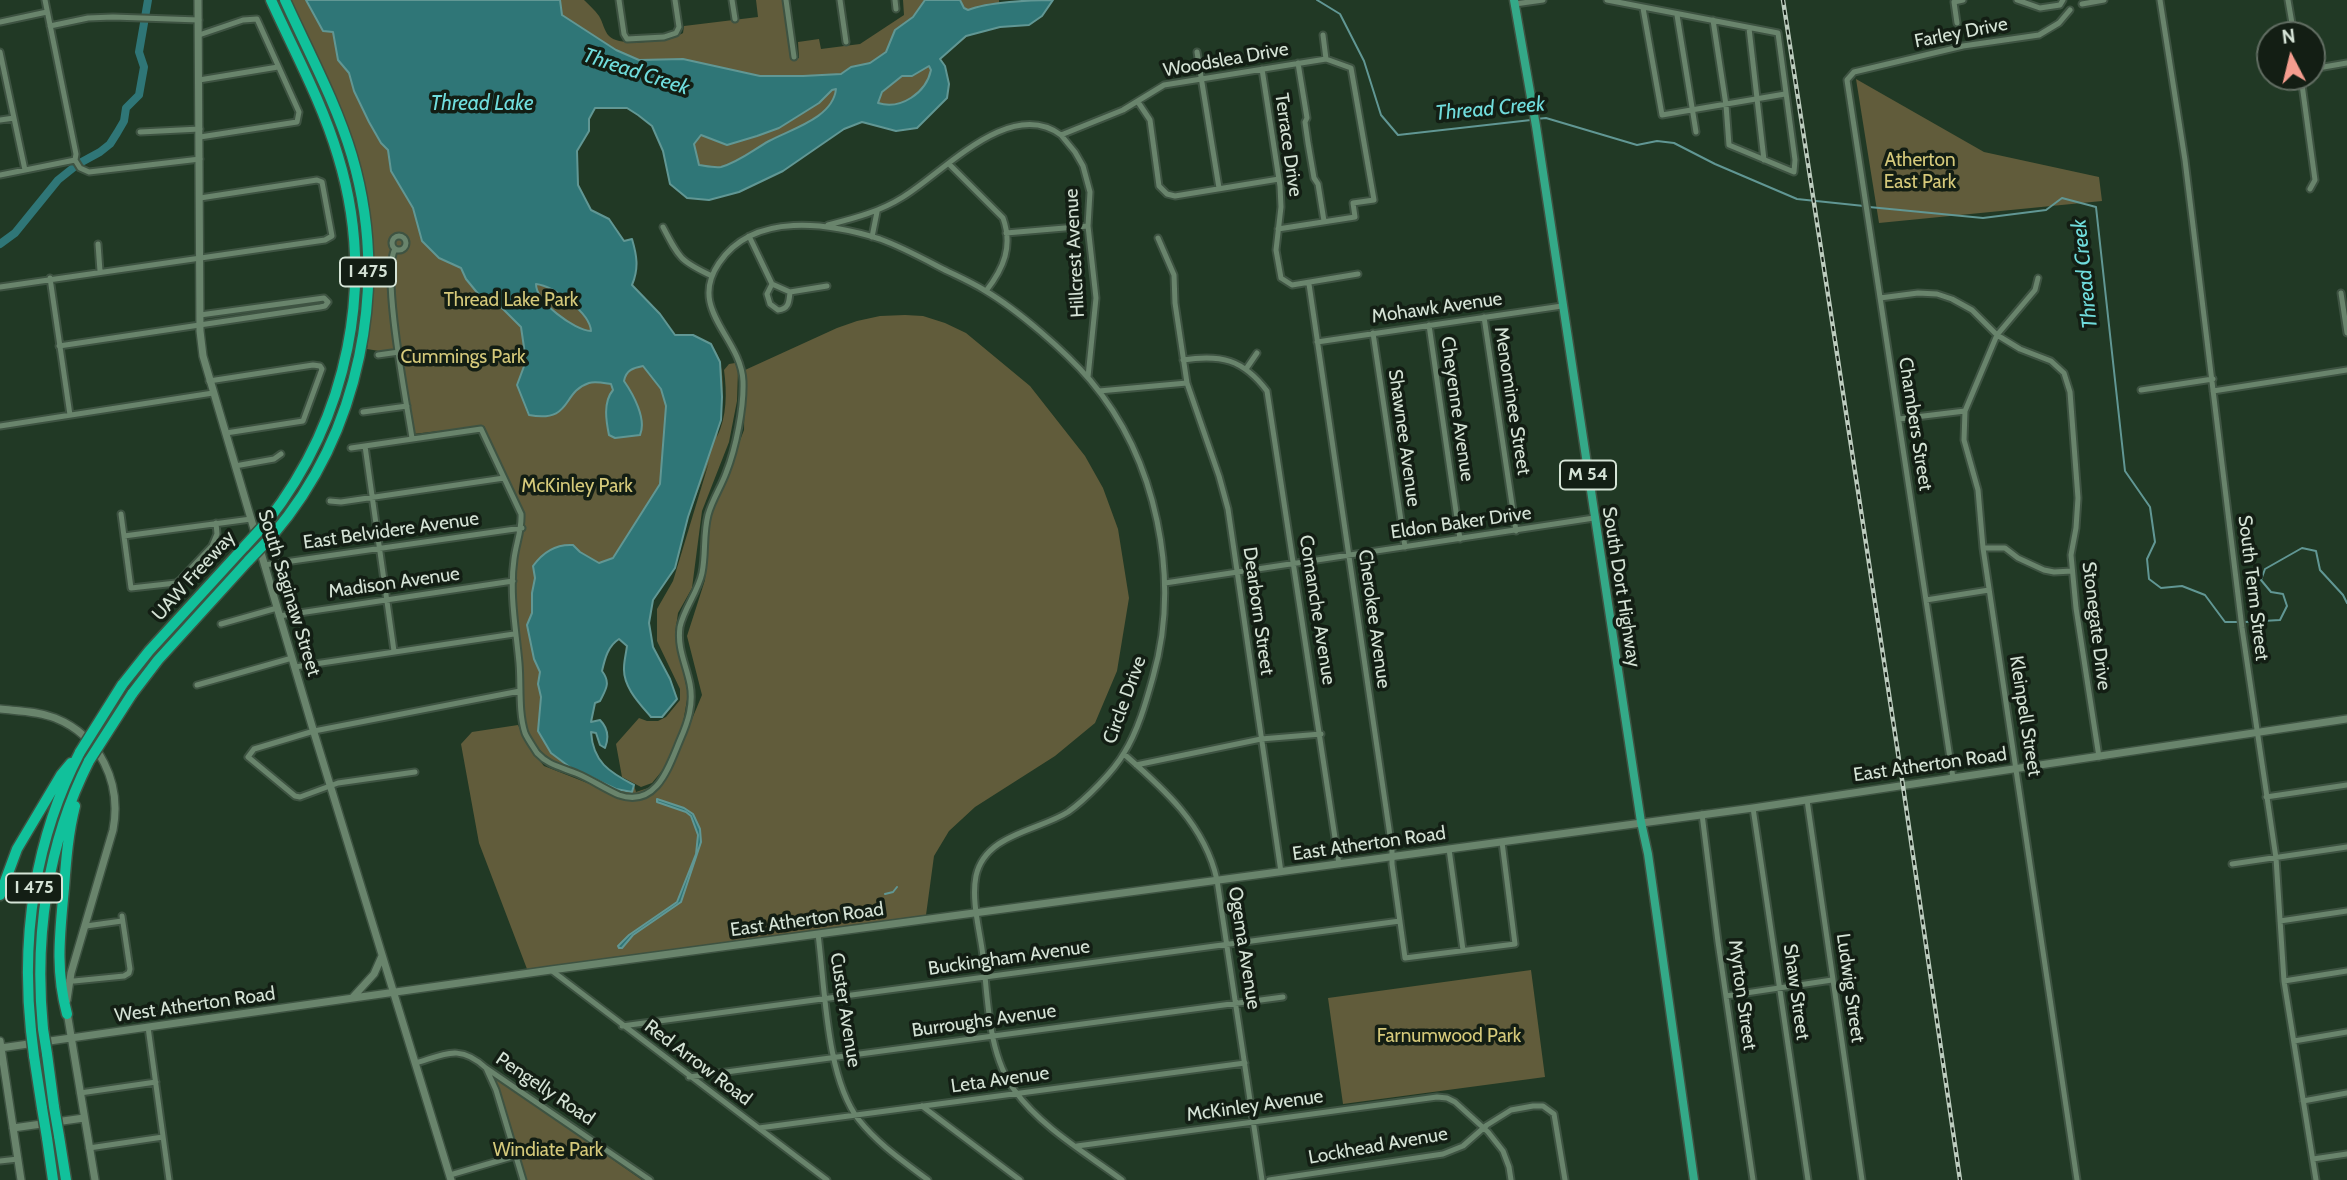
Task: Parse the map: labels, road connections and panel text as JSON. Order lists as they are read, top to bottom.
{
  "streets": {
    "highway": ["I 475", "UAW Freeway"],
    "main road": ["M 54", "South Dort Highway"],
    "street": [
      "Farley Drive",
      "Woodslea Drive",
      "Terrace Drive",
      "Hillcrest Avenue",
      "Mohawk Avenue",
      "Menominee Street",
      "Cheyenne Avenue",
      "Chambers Street",
      "Shawnee Avenue",
      "Eldon Baker Drive",
      "East Belvidere Avenue",
      "Madison Avenue",
      "South Term Street",
      "South Saginaw Street",
      "Comanche Avenue",
      "Dearborn Street",
      "Cherokee Avenue",
      "Stonegate Drive",
      "Circle Drive",
      "Kleinpell Street",
      "East Atherton Road",
      "Ogema Avenue",
      "Buckingham Avenue",
      "Ludwig Street",
      "Shaw Street",
      "Myrton Street",
      "West Atherton Road",
      "Custer Avenue",
      "Burroughs Avenue",
      "Red Arrow Road",
      "Leta Avenue",
      "Pengelly Road",
      "McKinley Avenue",
      "Lockhead Avenue"
    ]
  },
  "crossings": [
    ["Farley Drive", "Chambers Street"],
    ["Woodslea Drive", "Terrace Drive"],
    ["Woodslea Drive", "Hillcrest Avenue"],
    ["Terrace Drive", "Cherokee Avenue"],
    ["Hillcrest Avenue", "Circle Drive"],
    ["Mohawk Avenue", "Menominee Street"],
    ["Mohawk Avenue", "Cheyenne Avenue"],
    ["Mohawk Avenue", "Shawnee Avenue"],
    ["Mohawk Avenue", "South Dort Highway"],
    ["Mohawk Avenue", "Cherokee Avenue"],
    ["Menominee Street", "Eldon Baker Drive"],
    ["Cheyenne Avenue", "Eldon Baker Drive"],
    ["Chambers Street", "Stonegate Drive"],
    ["Chambers Street", "East Atherton Road"],
    ["Shawnee Avenue", "Eldon Baker Drive"],
    ["Eldon Baker Drive", "South Dort Highway"],
    ["Eldon Baker Drive", "Comanche Avenue"],
    ["Eldon Baker Drive", "Dearborn Street"],
    ["Eldon Baker Drive", "Cherokee Avenue"],
    ["Eldon Baker Drive", "Circle Drive"],
    ["East Belvidere Avenue", "South Saginaw Street"],
    ["Madison Avenue", "South Saginaw Street"],
    ["South Dort Highway", "East Atherton Road"],
    ["South Term Street", "East Atherton Road"],
    ["South Saginaw Street", "East Atherton Road"],
    ["South Saginaw Street", "West Atherton Road"],
    ["South Saginaw Street", "Pengelly Road"],
    ["Comanche Avenue", "East Atherton Road"],
    ["Dearborn Street", "East Atherton Road"],
    ["Cherokee Avenue", "East Atherton Road"],
    ["Cherokee Avenue", "Buckingham Avenue"],
    ["Stonegate Drive", "Kleinpell Street"],
    ["Stonegate Drive", "East Atherton Road"],
    ["Circle Drive", "East Atherton Road"],
    ["Circle Drive", "Ogema Avenue"],
    ["Circle Drive", "Buckingham Avenue"],
    ["Circle Drive", "Burroughs Avenue"],
    ["Circle Drive", "Leta Avenue"],
    ["Circle Drive", "McKinley Avenue"],
    ["Kleinpell Street", "East Atherton Road"],
    ["East Atherton Road", "Ogema Avenue"],
    ["East Atherton Road", "Ludwig Street"],
    ["East Atherton Road", "Shaw Street"],
    ["East Atherton Road", "Myrton Street"],
    ["East Atherton Road", "West Atherton Road"],
    ["East Atherton Road", "Custer Avenue"],
    ["East Atherton Road", "Red Arrow Road"],
    ["Ogema Avenue", "Buckingham Avenue"],
    ["Ogema Avenue", "Burroughs Avenue"],
    ["Ogema Avenue", "Leta Avenue"],
    ["Ogema Avenue", "McKinley Avenue"],
    ["Buckingham Avenue", "Custer Avenue"],
    ["Buckingham Avenue", "Red Arrow Road"],
    ["Custer Avenue", "Burroughs Avenue"],
    ["Custer Avenue", "Leta Avenue"],
    ["Burroughs Avenue", "Red Arrow Road"],
    ["Red Arrow Road", "Leta Avenue"],
    ["McKinley Avenue", "Lockhead Avenue"]
  ],
  "water": ["Thread Creek", "Thread Lake"],
  "parks": [
    "Atherton East Park",
    "Thread Lake Park",
    "Cummings Park",
    "McKinley Park",
    "Farnumwood Park",
    "Windiate Park"
  ],
  "north": "top"
}
